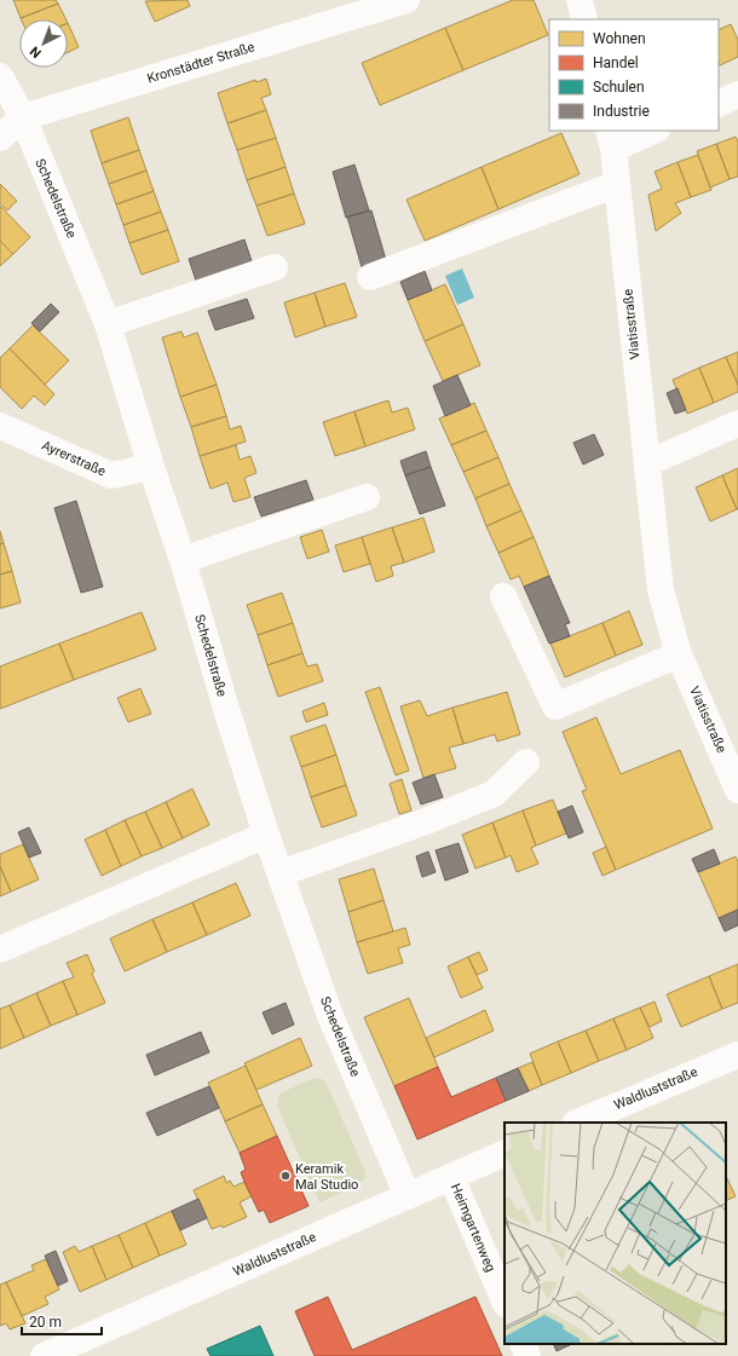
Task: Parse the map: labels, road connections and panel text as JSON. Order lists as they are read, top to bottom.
{
  "streets": {
    "street": [
      "Kronstädter Straße",
      "Schedelstraße",
      "Viatisstraße",
      "Ayrerstraße",
      "Waldluststraße",
      "Heimgartenweg"
    ]
  },
  "crossings": [
    ["Kronstädter Straße", "Schedelstraße"],
    ["Schedelstraße", "Ayrerstraße"],
    ["Schedelstraße", "Waldluststraße"],
    ["Waldluststraße", "Heimgartenweg"]
  ],
  "places": ["Keramik Mal Studio"],
  "legend": [
    "Wohnen",
    "Handel",
    "Schulen",
    "Industrie"
  ],
  "scale_bar": "20 m",
  "north": "bottom left"
}
